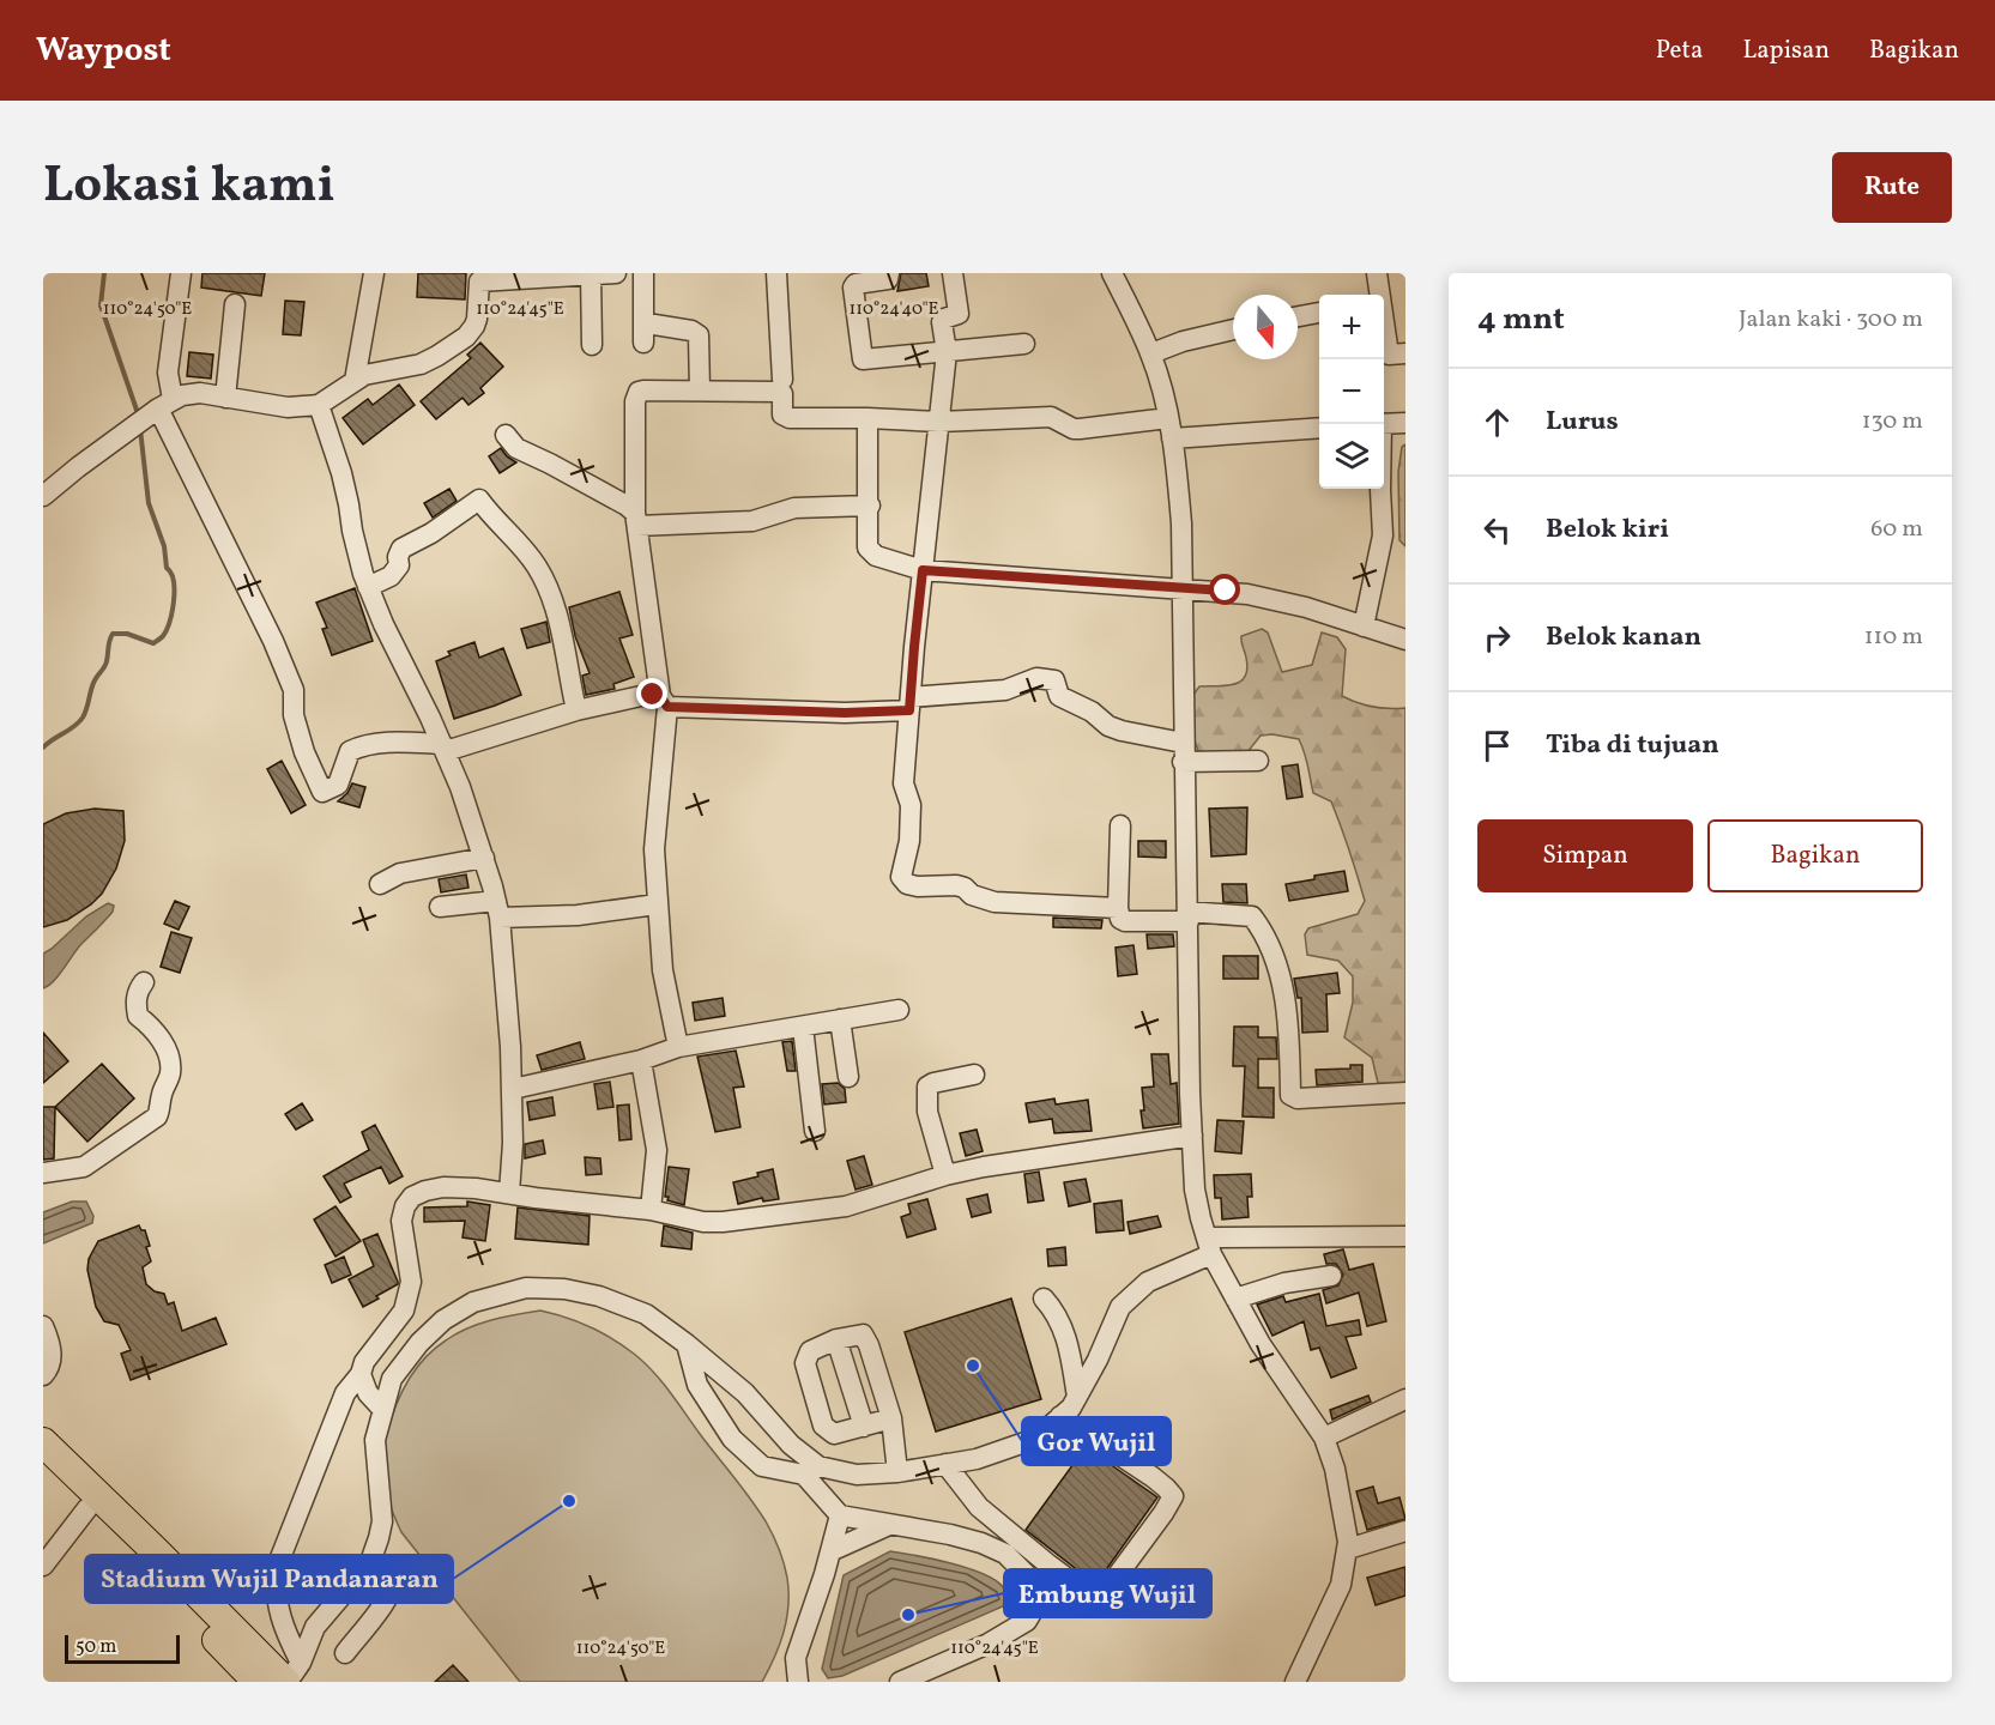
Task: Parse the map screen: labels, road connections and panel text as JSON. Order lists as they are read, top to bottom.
{
  "places": ["Gor Wujil", "Stadium Wujil Pandanaran", "Embung Wujil"],
  "scale_bar": "50 m",
  "north": "bottom",
  "page": {
    "header": "Waypost",
    "nav": ["Peta", "Lapisan", "Bagikan"],
    "title": "Lokasi kami",
    "buttons": [
      "Rute",
      ["Simpan", "Bagikan"]
    ],
    "heading": ["4 mnt", "Jalan kaki · 300 m"],
    "map_buttons": ["+", "−"],
    "list": [
      ["Lurus", "130 m"],
      ["Belok kiri", "60 m"],
      ["Belok kanan", "110 m"],
      "Tiba di tujuan"
    ],
    "scale": "50 m"
  },
  "coordinates": ["110°24'50\"E", "110°24'45\"E", "110°24'40\"E"]
}
